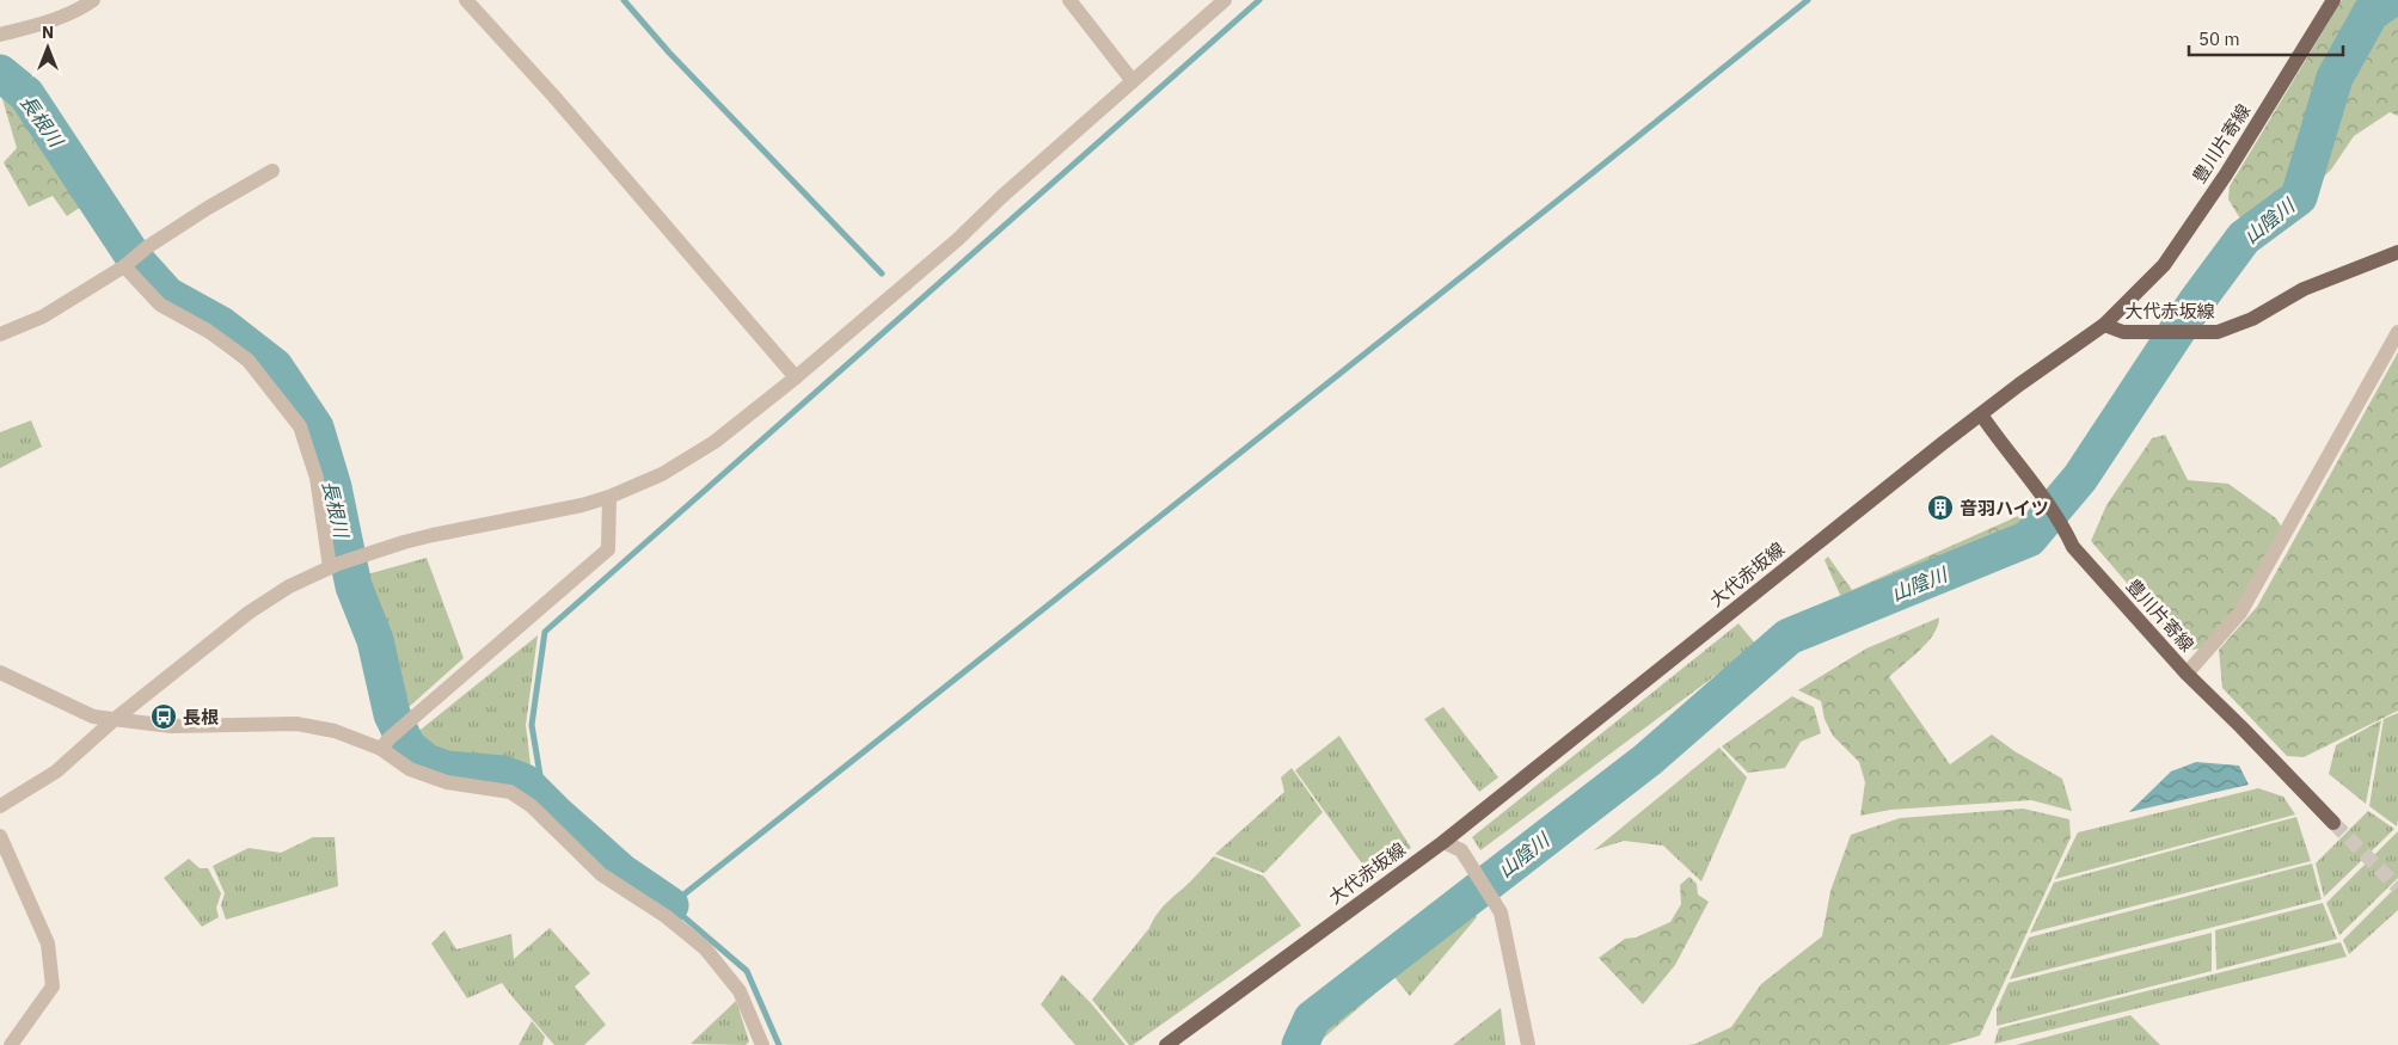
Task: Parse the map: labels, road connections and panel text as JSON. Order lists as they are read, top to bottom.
{
  "streets": {
    "main road": ["豊川片寄線", "大代赤坂線"]
  },
  "crossings": [
    ["豊川片寄線", "大代赤坂線"]
  ],
  "water": ["長根川", "山陰川"],
  "places": {
    "building": ["音羽ハイツ"],
    "bus stop": ["長根"]
  },
  "scale_bar": "50 m",
  "north": "top"
}
